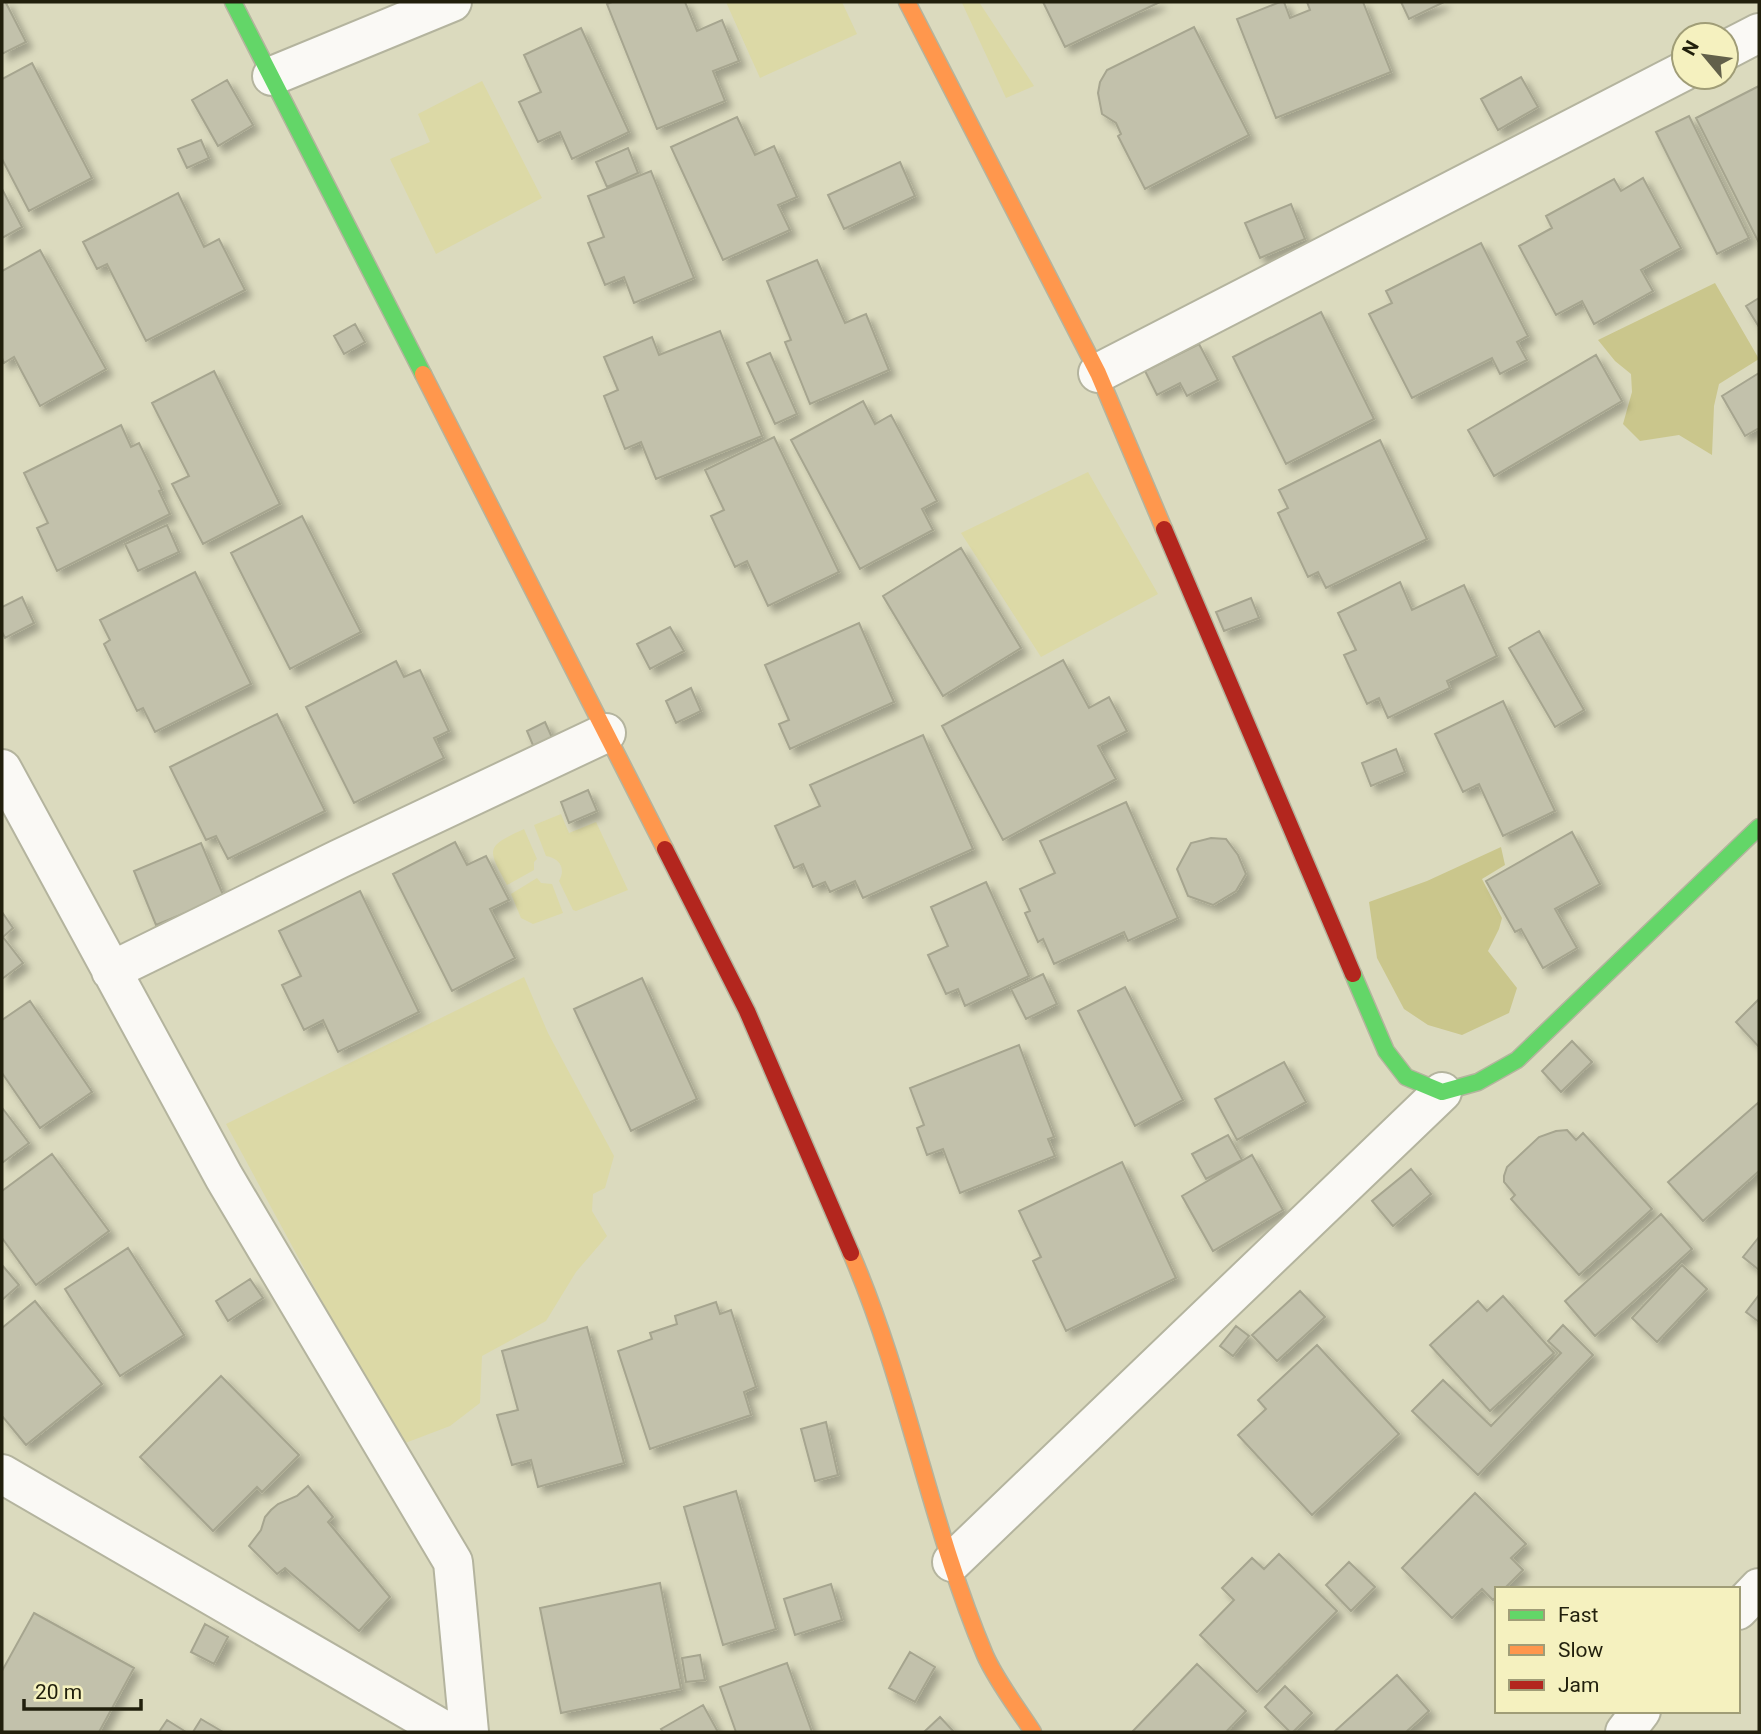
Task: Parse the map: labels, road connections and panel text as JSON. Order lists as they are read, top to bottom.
{
  "legend": ["Fast", "Slow", "Jam"],
  "scale_bar": "20 m",
  "north": "top left"
}
